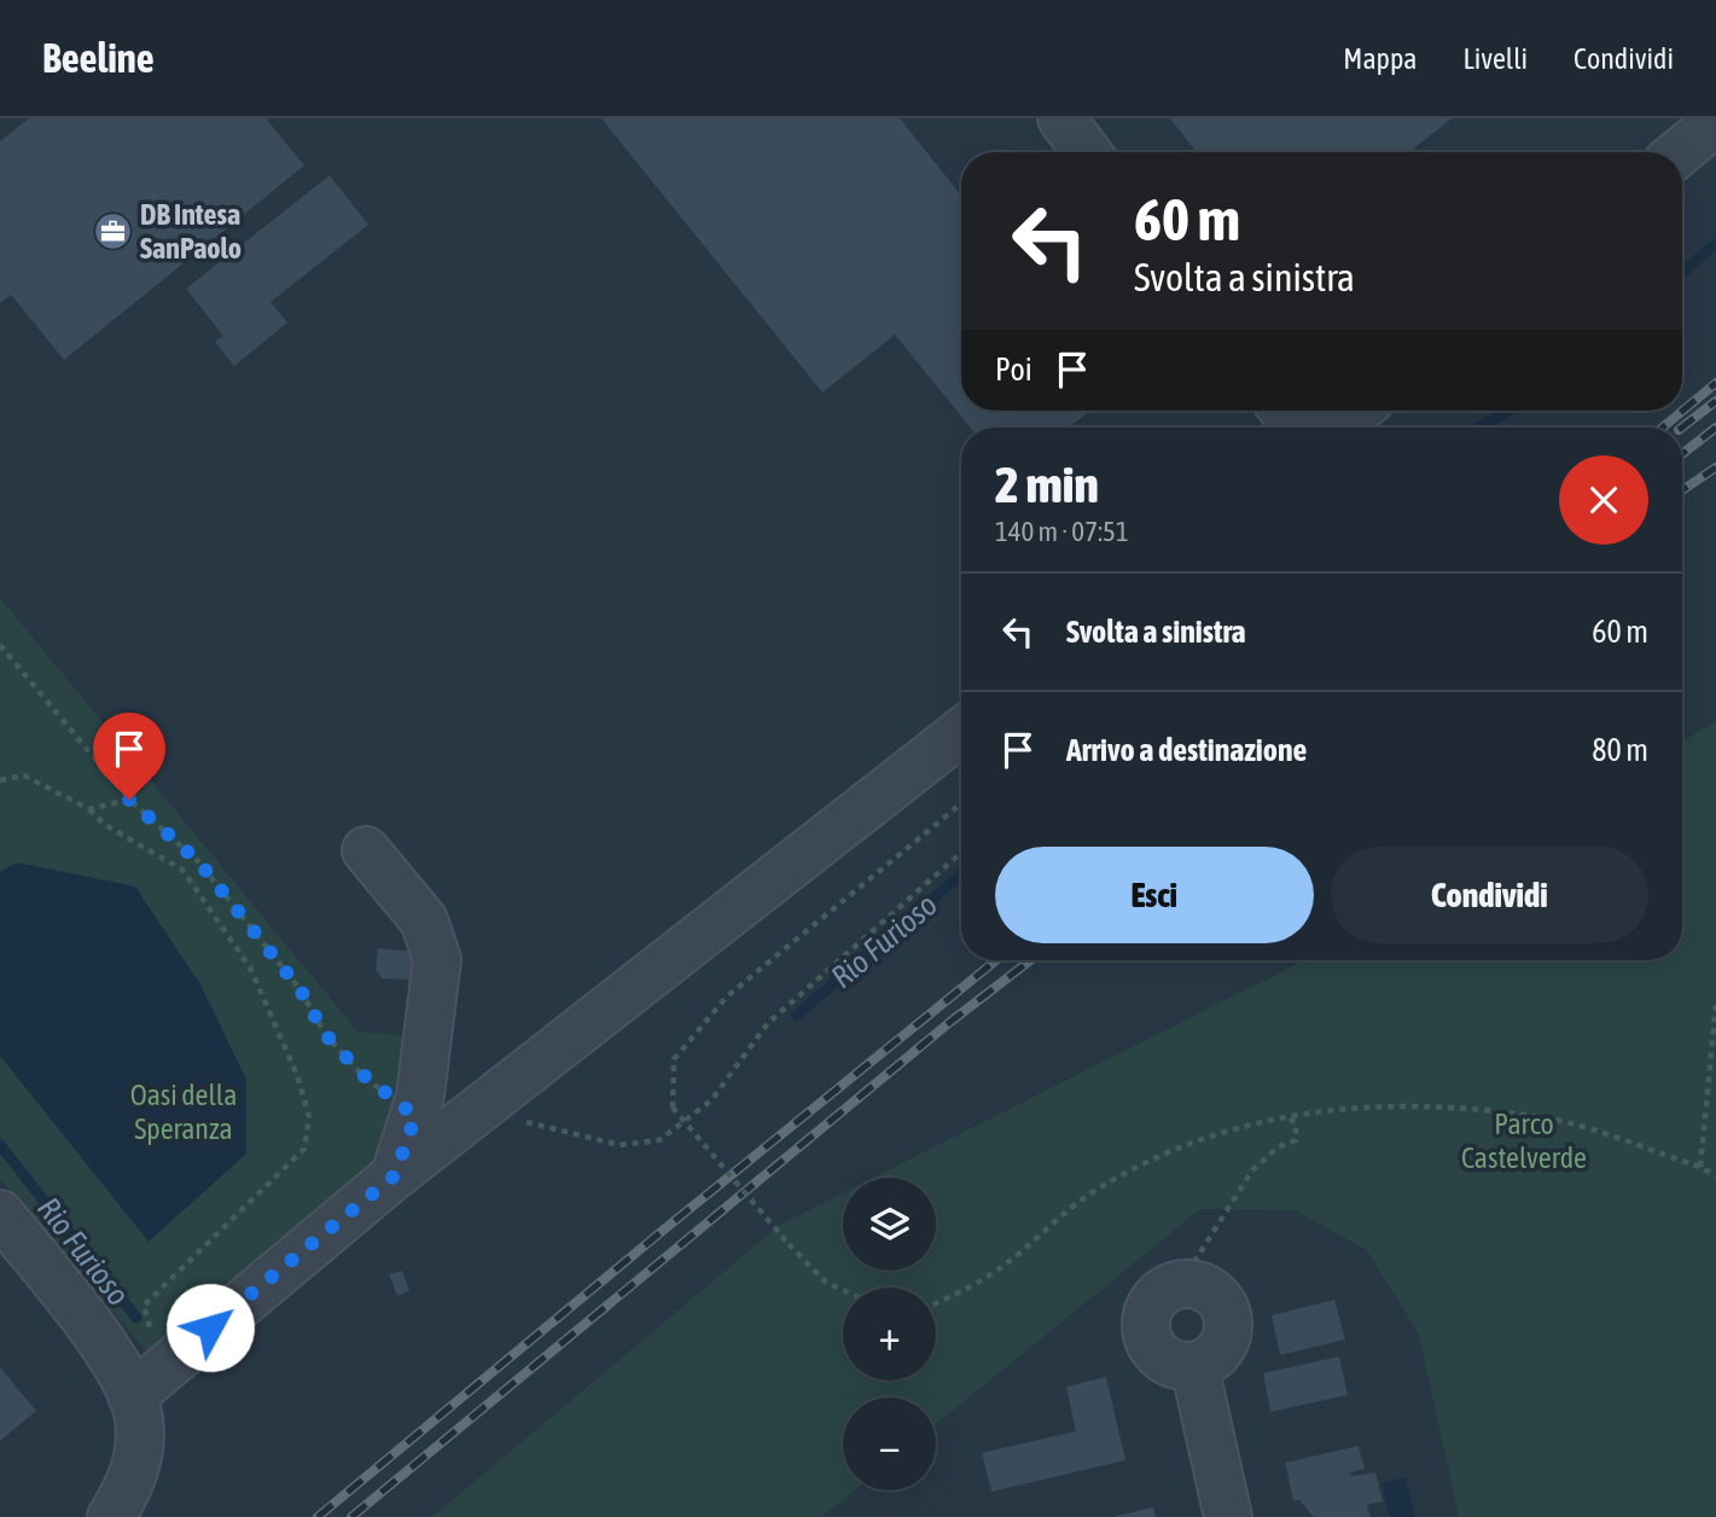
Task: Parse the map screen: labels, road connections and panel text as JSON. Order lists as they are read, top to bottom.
{
  "water": ["Rio Furioso"],
  "parks": ["Oasi della Speranza", "Parco Castelverde"],
  "places": {
    "office": ["DB Intesa SanPaolo"]
  },
  "page": {
    "header": "Beeline",
    "nav": ["Mappa", "Livelli", "Condividi"],
    "turn": ["60 m", "Svolta a sinistra"],
    "then": "Poi",
    "heading": ["2 min", "140 m · 07:51"],
    "list": [
      {
        "name": "Svolta a sinistra",
        "value": "60 m"
      },
      {
        "name": "Arrivo a destinazione",
        "value": "80 m"
      }
    ],
    "buttons": ["Esci", "Condividi"],
    "map_buttons": ["+", "−"]
  }
}
